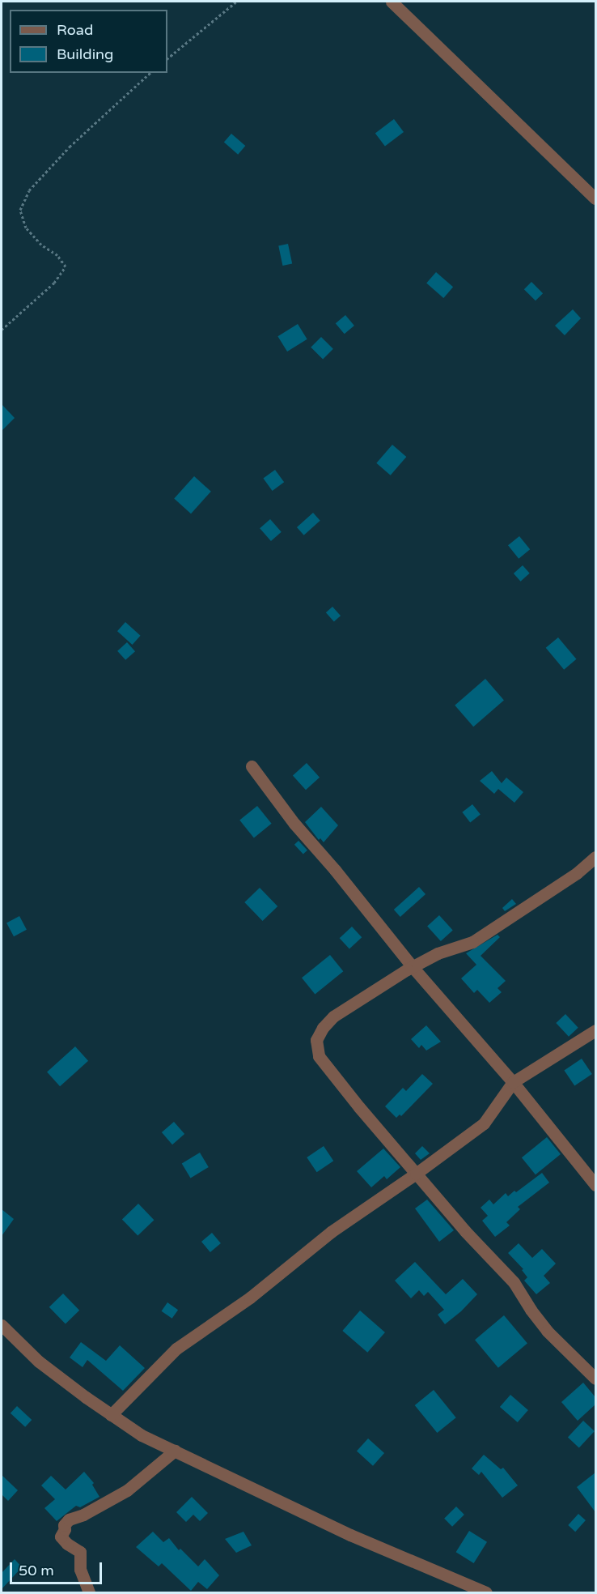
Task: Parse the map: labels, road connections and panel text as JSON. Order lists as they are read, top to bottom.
{
  "legend": ["Road", "Building"],
  "scale_bar": "50 m"
}
